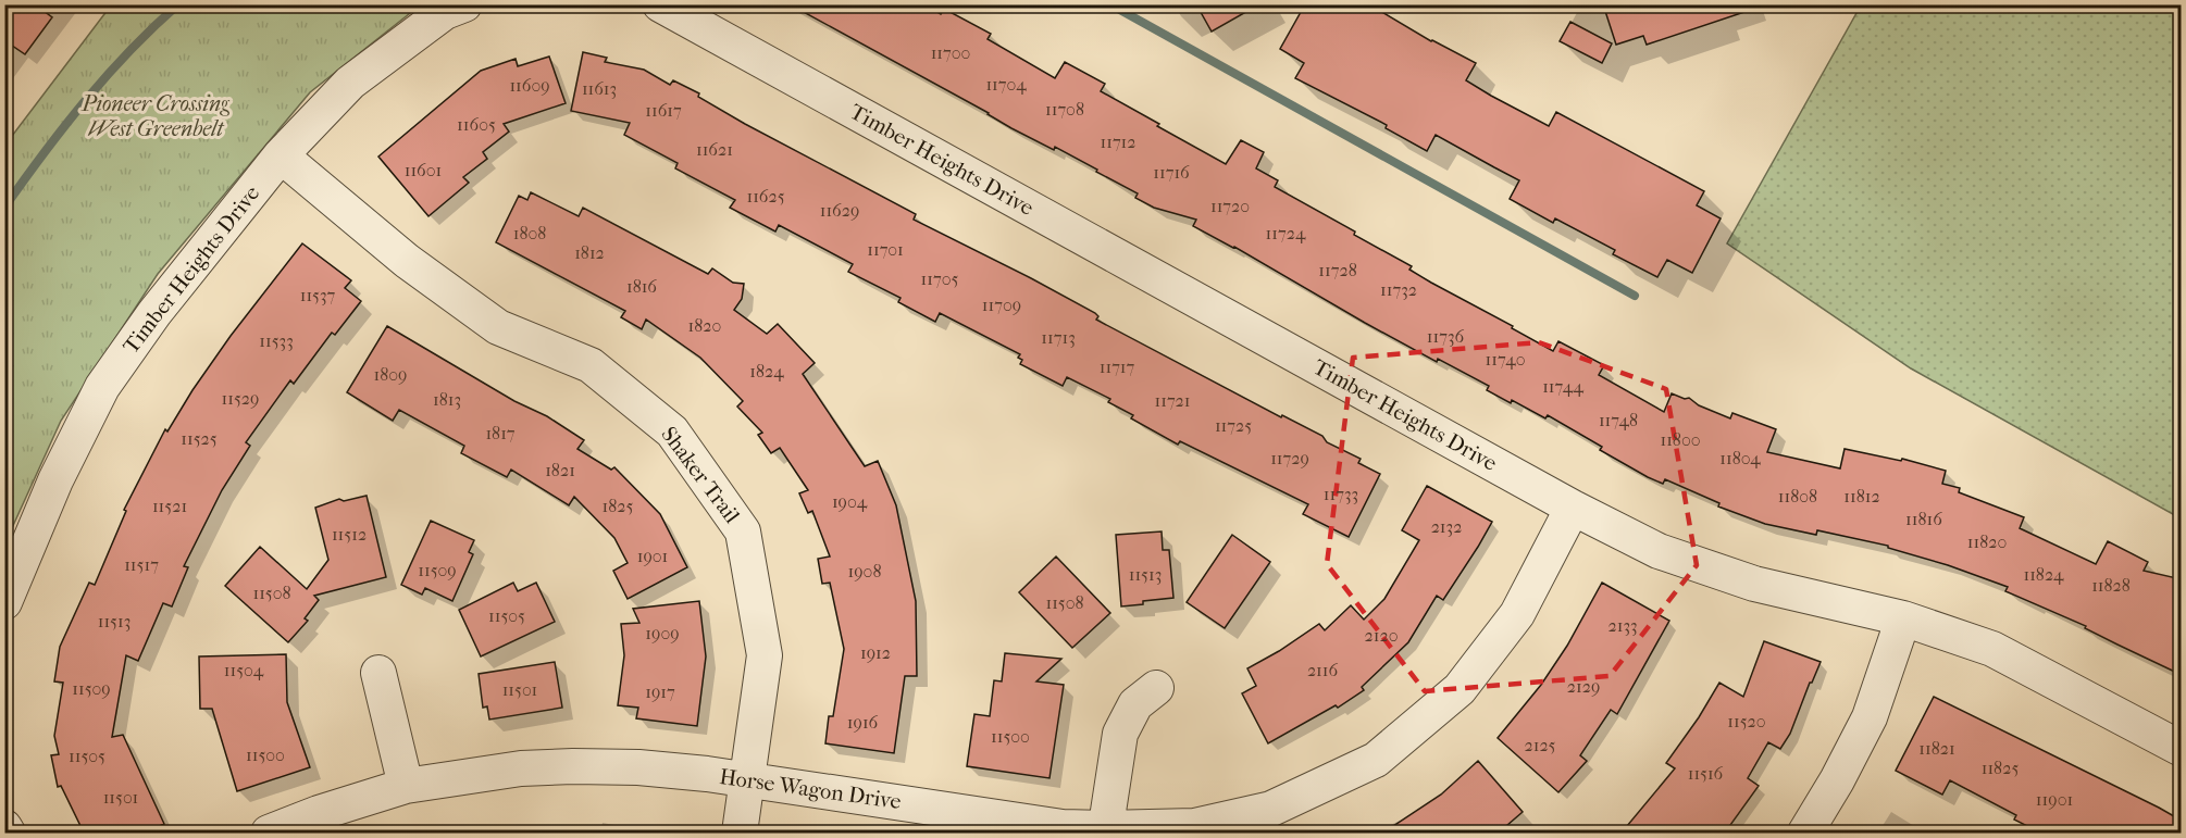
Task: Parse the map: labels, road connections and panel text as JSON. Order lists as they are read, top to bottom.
{
  "streets": {
    "street": ["Timber Heights Drive", "Shaker Trail", "Horse Wagon Drive"]
  },
  "crossings": [
    ["Timber Heights Drive", "Shaker Trail"],
    ["Timber Heights Drive", "Horse Wagon Drive"],
    ["Shaker Trail", "Horse Wagon Drive"]
  ],
  "parks": ["Pioneer Crossing West Greenbelt"],
  "house_numbers": [
    "11700",
    "11704",
    "11609",
    "11613",
    "11708",
    "11617",
    "11605",
    "11712",
    "11621",
    "11601",
    "11716",
    "11625",
    "11720",
    "11629",
    "1808",
    "11724",
    "11701",
    "1812",
    "11728",
    "11705",
    "1816",
    "11732",
    "11537",
    "11709",
    "1820",
    "11736",
    "11713",
    "11533",
    "11740",
    "11717",
    "1824",
    "1809",
    "11744",
    "11529",
    "1813",
    "11721",
    "11748",
    "11725",
    "1817",
    "11525",
    "11800",
    "11729",
    "11804",
    "1821",
    "11733",
    "11808",
    "11812",
    "1904",
    "11521",
    "1825",
    "11816",
    "2132",
    "11512",
    "11820",
    "1901",
    "11517",
    "11509",
    "1908",
    "11513",
    "11824",
    "11828",
    "11508",
    "11508",
    "11505",
    "11513",
    "2133",
    "1909",
    "2120",
    "1912",
    "11504",
    "2116",
    "2129",
    "11509",
    "11501",
    "1917",
    "11520",
    "1916",
    "11500",
    "2125",
    "11821",
    "11500",
    "11505",
    "11825",
    "11516",
    "11501",
    "11901"
  ]
}
